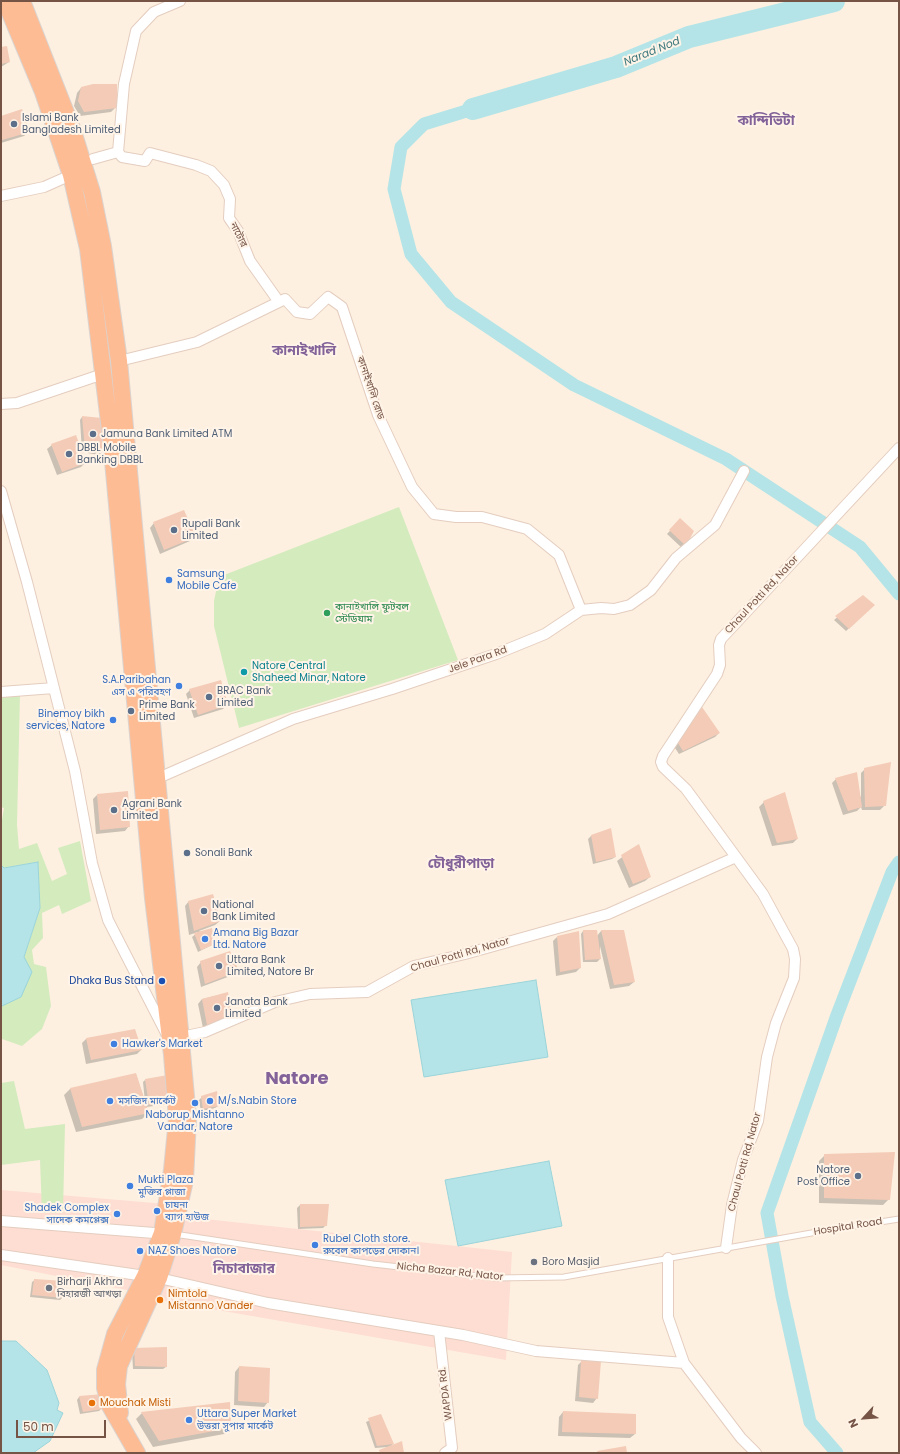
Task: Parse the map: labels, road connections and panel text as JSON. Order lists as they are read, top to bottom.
{
  "streets": {
    "street": [
      "নাটোর",
      "কানাইখালি রোড",
      "Chaul Potti Rd, Nator",
      "Jele Para Rd",
      "WAPDA Rd."
    ],
    "lane": ["Hospital Road", "Nicha Bazar Rd, Nator"]
  },
  "crossings": [
    ["নাটোর", "কানাইখালি রোড"],
    ["কানাইখালি রোড", "Jele Para Rd"],
    ["Chaul Potti Rd, Nator", "Nicha Bazar Rd, Nator"],
    ["Hospital Road", "Nicha Bazar Rd, Nator"]
  ],
  "districts": [
    "কান্দিভিটা",
    "কানাইখালি",
    "চৌধুরীপাড়া",
    "Natore",
    "নিচাবাজার"
  ],
  "water": ["Narad Nod"],
  "places": [
    "Islami Bank Bangladesh Limited",
    "Jamuna Bank Limited ATM",
    "DBBL Mobile Banking DBBL",
    "Rupali Bank Limited",
    "Samsung Mobile Cafe",
    "কানাইখালি ফুটবল স্টেডিয়াম",
    "Natore Central Shaheed Minar, Natore",
    "S.A.Paribahan এস এ পরিবহণ",
    "BRAC Bank Limited",
    "Prime Bank Limited",
    "Binemoy bikh services, Natore",
    "Agrani Bank Limited",
    "Sonali Bank",
    "National Bank Limited",
    "Amana Big Bazar Ltd. Natore",
    "Uttara Bank Limited, Natore Br",
    "Dhaka Bus Stand",
    "Janata Bank Limited",
    "Hawker's Market",
    "মসজিদ মার্কেট",
    "M/s.Nabin Store",
    "Naborup Mishtanno Vandar, Natore",
    "Natore Post Office",
    "Mukti Plaza মুক্তির প্লাজা",
    "চায়না ব্যাগ হাউজ",
    "Shadek Complex সাদেক কমপ্লেক্স",
    "Rubel Cloth store. রুবেল কাপড়ের দোকান।",
    "NAZ Shoes Natore",
    "Boro Masjid",
    "Birharji Akhra বিহারজী আখড়া",
    "Nimtola Mistanno Vander",
    "Mouchak Misti",
    "Uttara Super Market উত্তরা সুপার মার্কেট"
  ],
  "scale_bar": "50 m",
  "north": "bottom left"
}
